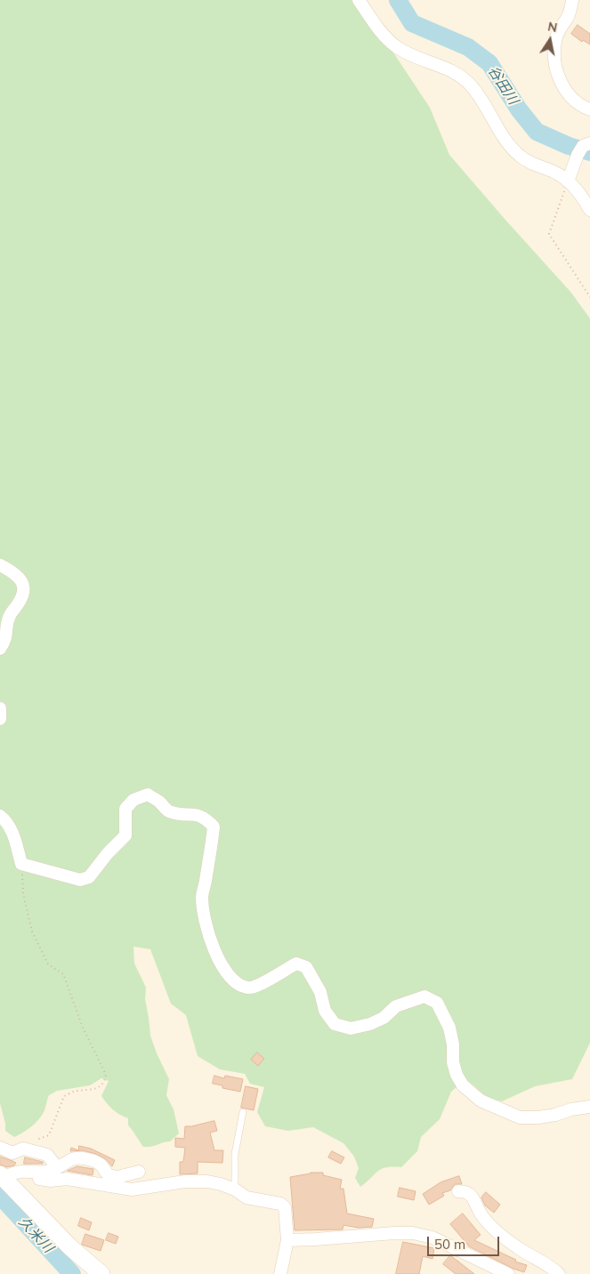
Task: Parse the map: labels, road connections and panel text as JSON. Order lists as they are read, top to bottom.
{
  "water": ["谷田川", "久米川"],
  "scale_bar": "50 m",
  "north": "top"
}
